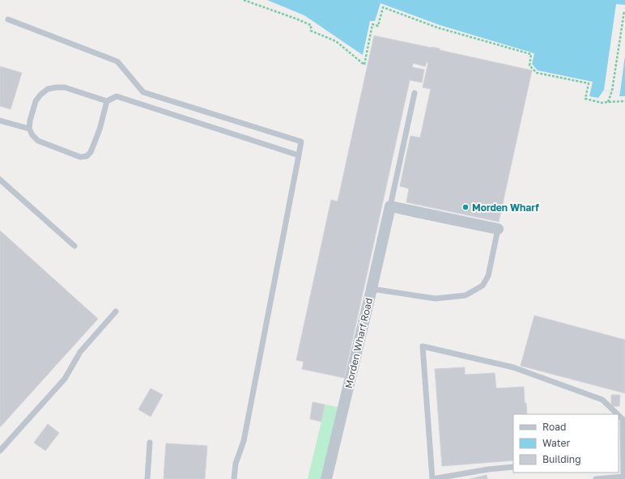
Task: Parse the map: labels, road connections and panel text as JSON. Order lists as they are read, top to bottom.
{
  "streets": {
    "street": ["Morden Wharf Road"]
  },
  "places": ["Morden Wharf"],
  "legend": ["Road", "Water", "Building"]
}
